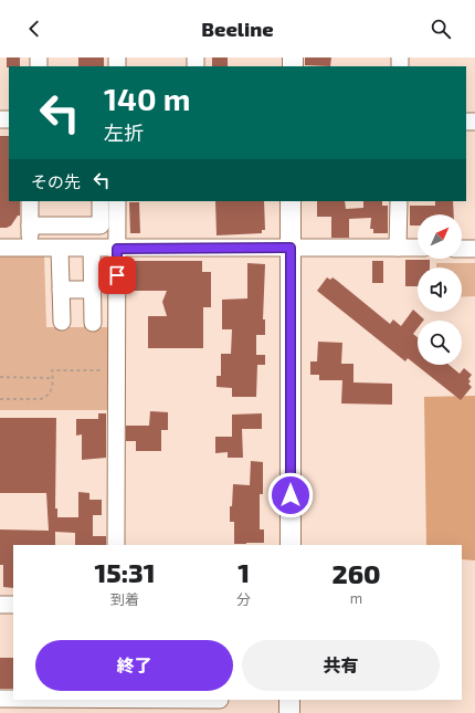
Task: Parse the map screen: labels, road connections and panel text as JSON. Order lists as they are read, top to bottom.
{
  "north": "top right",
  "page": {
    "header": "Beeline",
    "turn": ["140 m", "左折"],
    "then": "その先",
    "eta": [
      "15:31",
      "到着",
      "1",
      "分",
      "260",
      "m"
    ],
    "buttons": ["終了", "共有"]
  }
}
